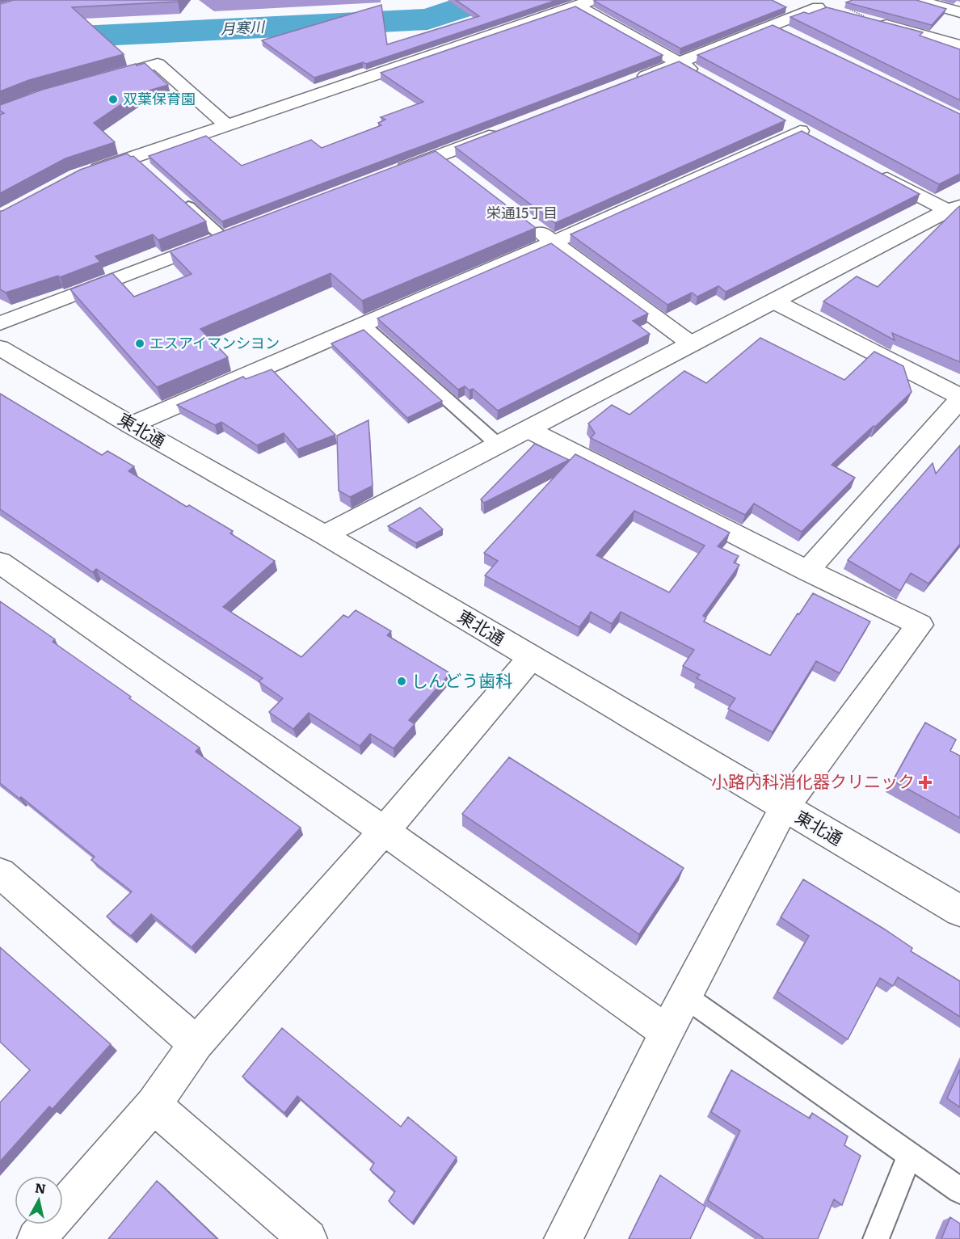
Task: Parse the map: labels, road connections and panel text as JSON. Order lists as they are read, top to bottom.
{
  "streets": {
    "street": ["東北通"]
  },
  "districts": ["栄通15丁目"],
  "water": ["月寒川"],
  "places": {
    "other": ["双葉保育園", "エスアイマンシヨン", "しんどう歯科"],
    "health": ["小路内科消化器クリニック"]
  },
  "north": "top"
}
